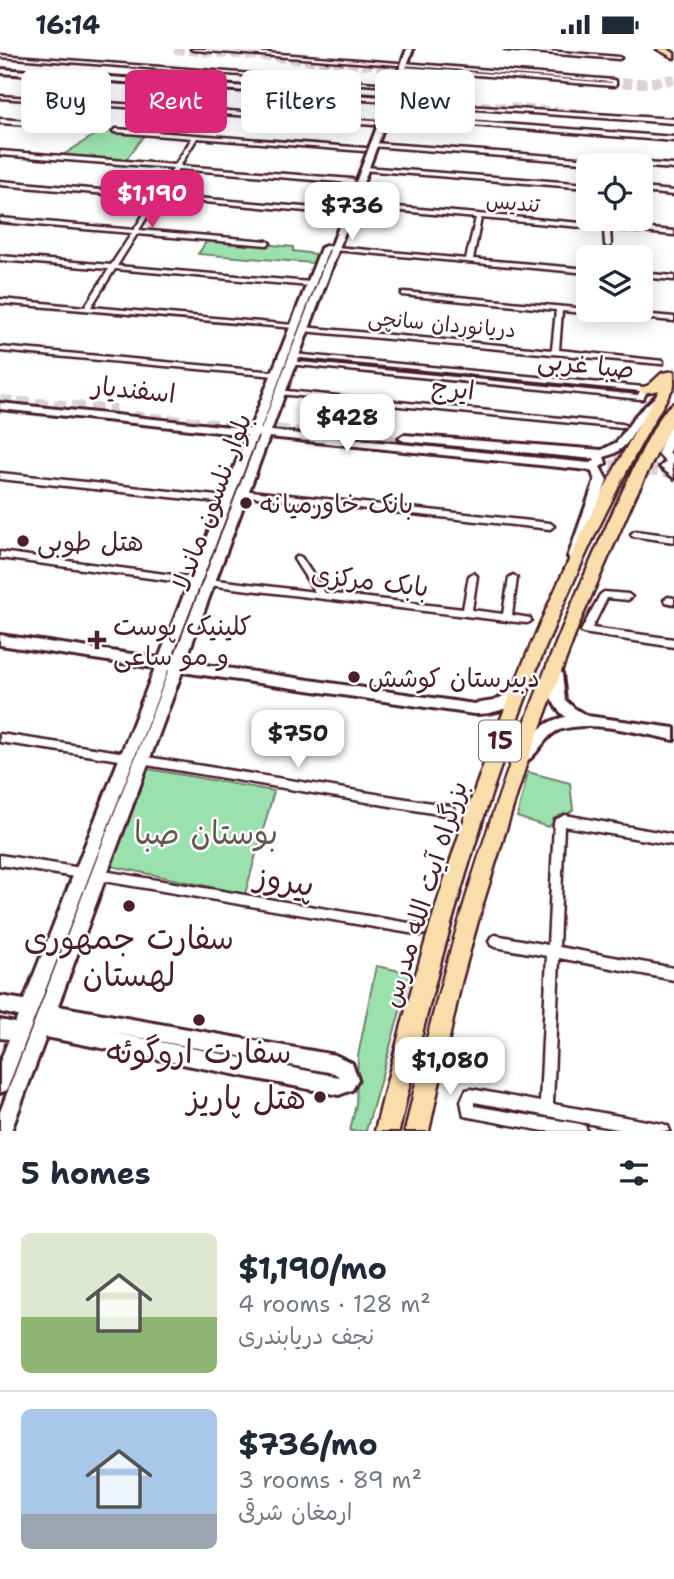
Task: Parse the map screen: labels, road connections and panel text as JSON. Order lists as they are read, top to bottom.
{
  "streets": {
    "highway": ["15", "بزرگراه آیت الله مدرس"],
    "main road": ["اسفندیار", "بلوار نلسون ماندلا"],
    "street": [
      "تندیس",
      "دریانوردان سانچی",
      "صبا غربی",
      "ایرج",
      "بابک مرکزی",
      "پیروز"
    ]
  },
  "crossings": [
    ["تندیس", "بلوار نلسون ماندلا"],
    ["دریانوردان سانچی", "بلوار نلسون ماندلا"],
    ["دریانوردان سانچی", "بزرگراه آیت الله مدرس"],
    ["صبا غربی", "بلوار نلسون ماندلا"],
    ["صبا غربی", "بزرگراه آیت الله مدرس"],
    ["ایرج", "بلوار نلسون ماندلا"],
    ["اسفندیار", "بلوار نلسون ماندلا"],
    ["بلوار نلسون ماندلا", "بابک مرکزی"],
    ["بلوار نلسون ماندلا", "پیروز"]
  ],
  "parks": ["بوستان صبا"],
  "places": {
    "other": [
      "بانک خاورمیانه",
      "هتل طوبی",
      "دبیرستان کوشش",
      "سفارت جمهوری لهستان",
      "سفارت اروگوئه",
      "هتل پاریز"
    ],
    "health": ["کلینیک پوست و مو ساعی"]
  },
  "page": {
    "status": "16:14",
    "chip": [
      "Buy",
      "Rent",
      "Filters",
      "New"
    ],
    "price": [
      "$1,190",
      "$736",
      "$428",
      "$750",
      "$1,080"
    ],
    "heading": "5 homes",
    "list": [
      {
        "name": "$1,190/mo",
        "note": "4 rooms · 128 m² · نجف دریابندری"
      },
      {
        "name": "$736/mo",
        "note": "3 rooms · 89 m² · ارمغان شرقی"
      }
    ]
  }
}
